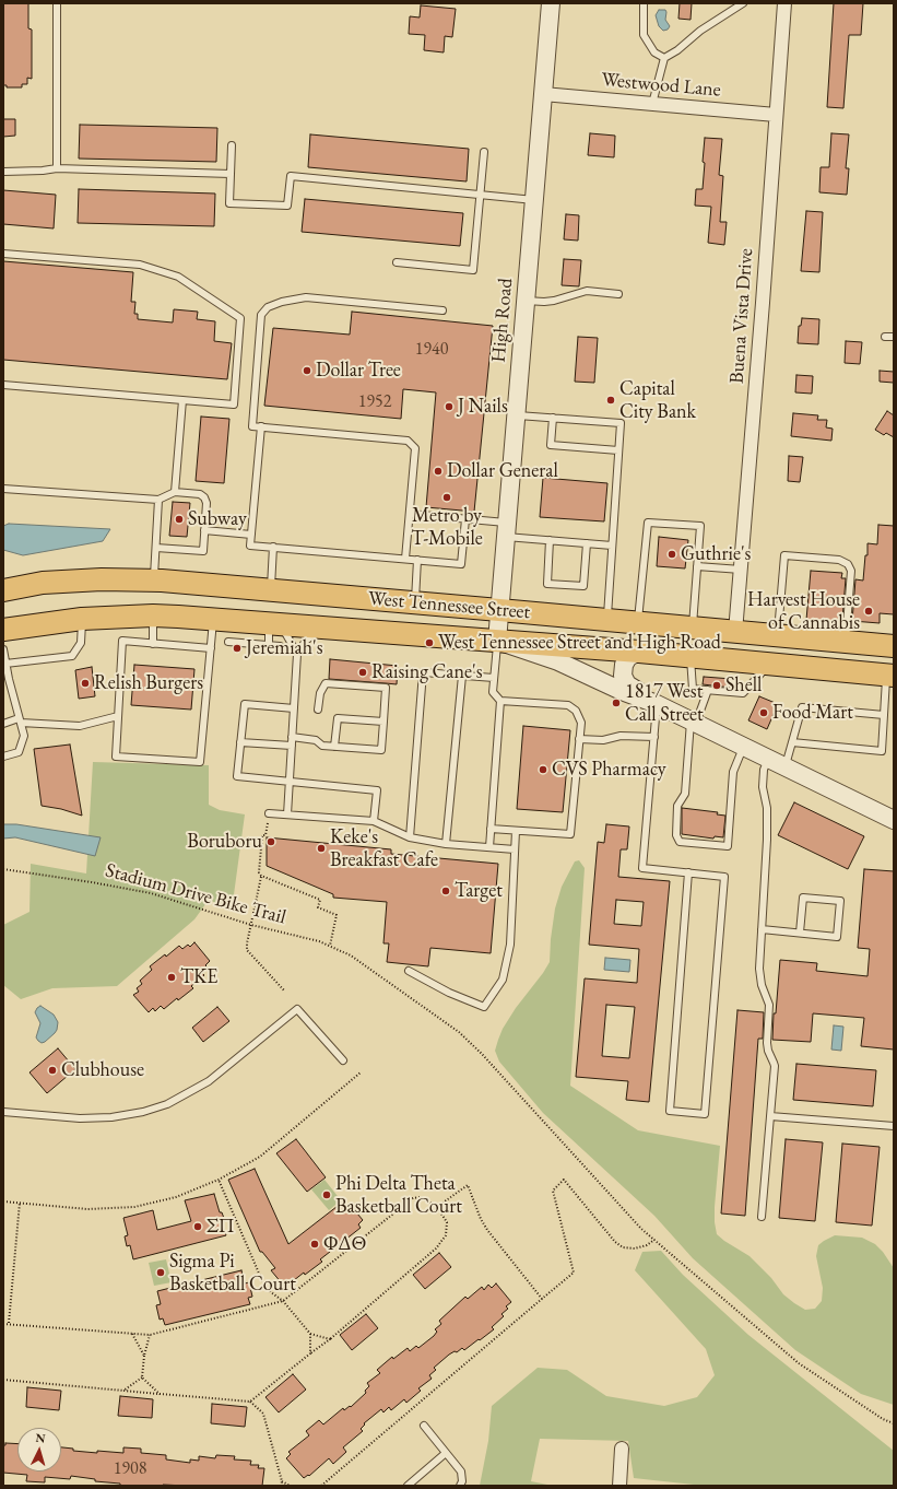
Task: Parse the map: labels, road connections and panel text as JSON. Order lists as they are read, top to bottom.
{
  "streets": {
    "main road": ["West Tennessee Street"],
    "street": ["Westwood Lane", "Buena Vista Drive", "High Road"],
    "path": ["Stadium Drive Bike Trail"]
  },
  "crossings": [
    ["Westwood Lane", "Buena Vista Drive"],
    ["Westwood Lane", "High Road"],
    ["Buena Vista Drive", "West Tennessee Street"],
    ["High Road", "West Tennessee Street"]
  ],
  "places": [
    "Dollar Tree",
    "Capital City Bank",
    "J Nails",
    "Dollar General",
    "Metro by T-Mobile",
    "Subway",
    "Guthrie's",
    "Harvest House of Cannabis",
    "West Tennessee Street and High Road",
    "Jeremiah's",
    "Raising Cane's",
    "Relish Burgers",
    "Shell",
    "1817 West Call Street",
    "Food Mart",
    "CVS Pharmacy",
    "Boruboru",
    "Keke's Breakfast Cafe",
    "Target",
    "TKE",
    "Clubhouse",
    "Phi Delta Theta Basketball Court",
    "ΣΠ",
    "ΦΔΘ",
    "Sigma Pi Basketball Court"
  ],
  "house_numbers": ["1940", "1952", "1908"],
  "north": "top"
}
